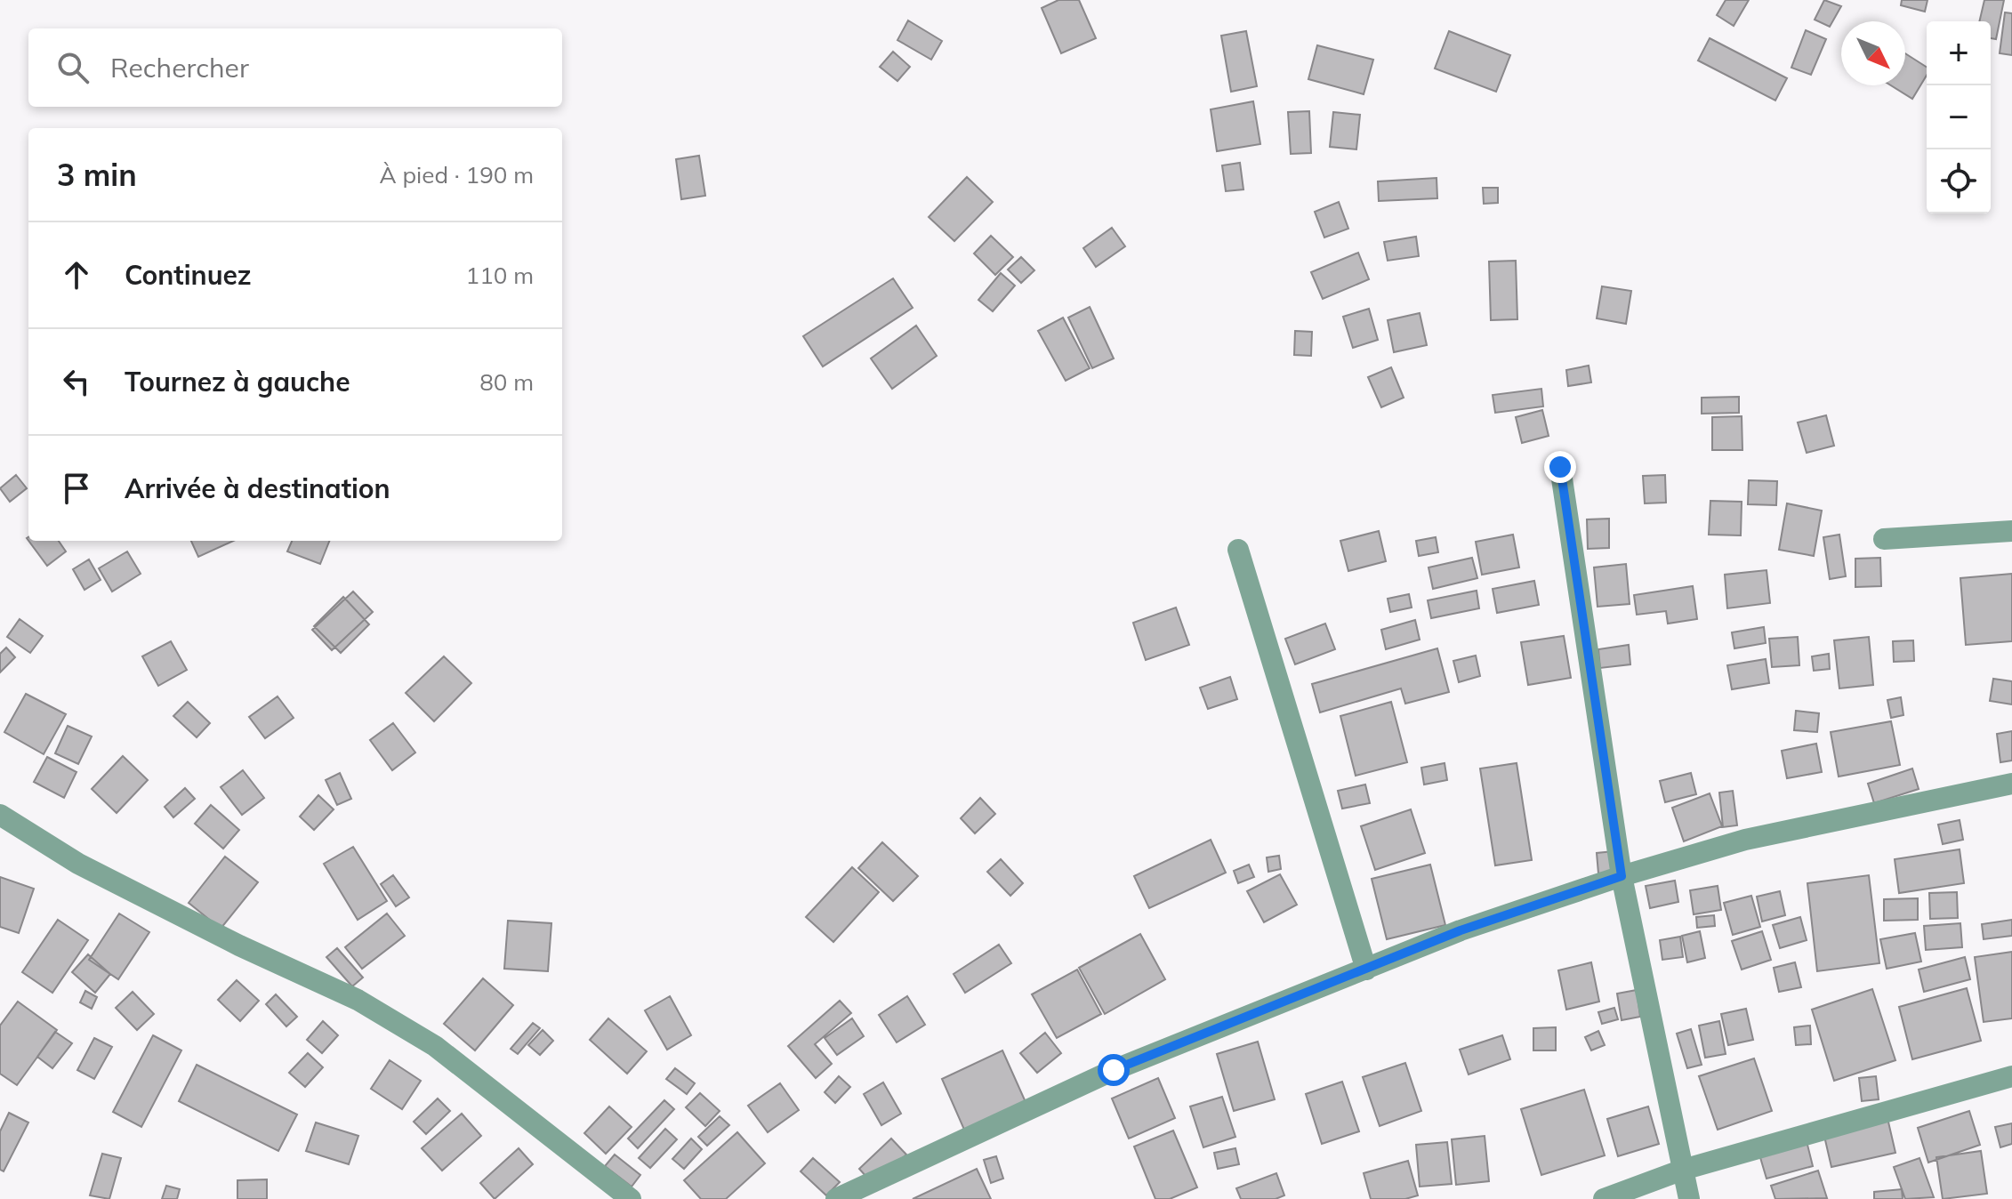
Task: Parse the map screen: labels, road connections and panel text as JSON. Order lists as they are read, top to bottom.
{
  "north": "bottom right",
  "page": {
    "map_buttons": ["+", "−"],
    "search": "Rechercher",
    "heading": ["3 min", "À pied · 190 m"],
    "list": [
      ["Continuez", "110 m"],
      ["Tournez à gauche", "80 m"],
      "Arrivée à destination"
    ]
  }
}
